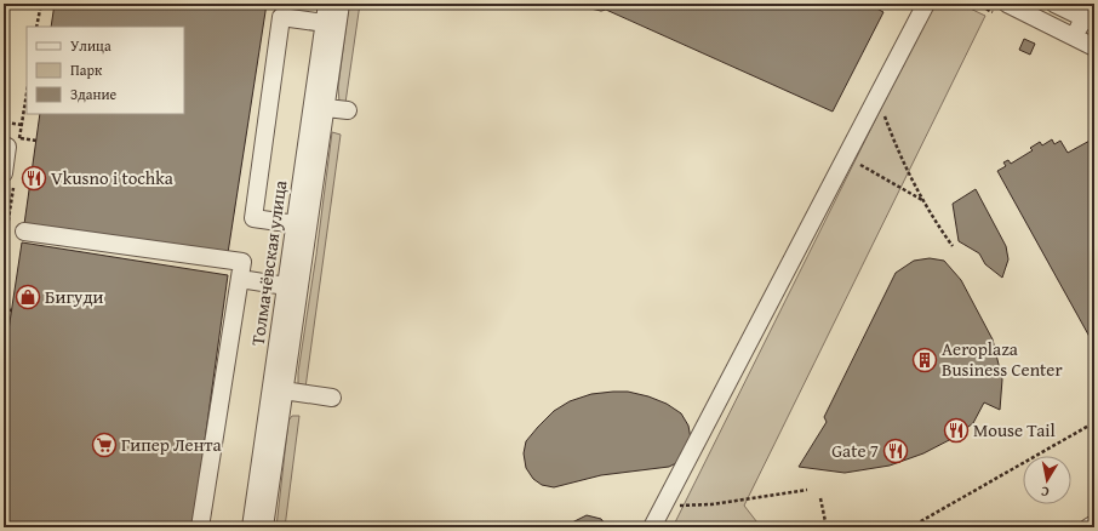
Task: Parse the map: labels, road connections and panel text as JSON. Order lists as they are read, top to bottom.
{
  "streets": {
    "street": ["Толмачёвская улица"]
  },
  "places": {
    "restaurant": ["Vkusno i tochka", "Mouse Tail", "Gate 7"],
    "shop": ["Бигуди"],
    "building": ["Aeroplaza Business Center"],
    "supermarket": ["Гипер Лента"]
  },
  "legend": ["Улица", "Парк", "Здание"],
  "north": "bottom"
}
